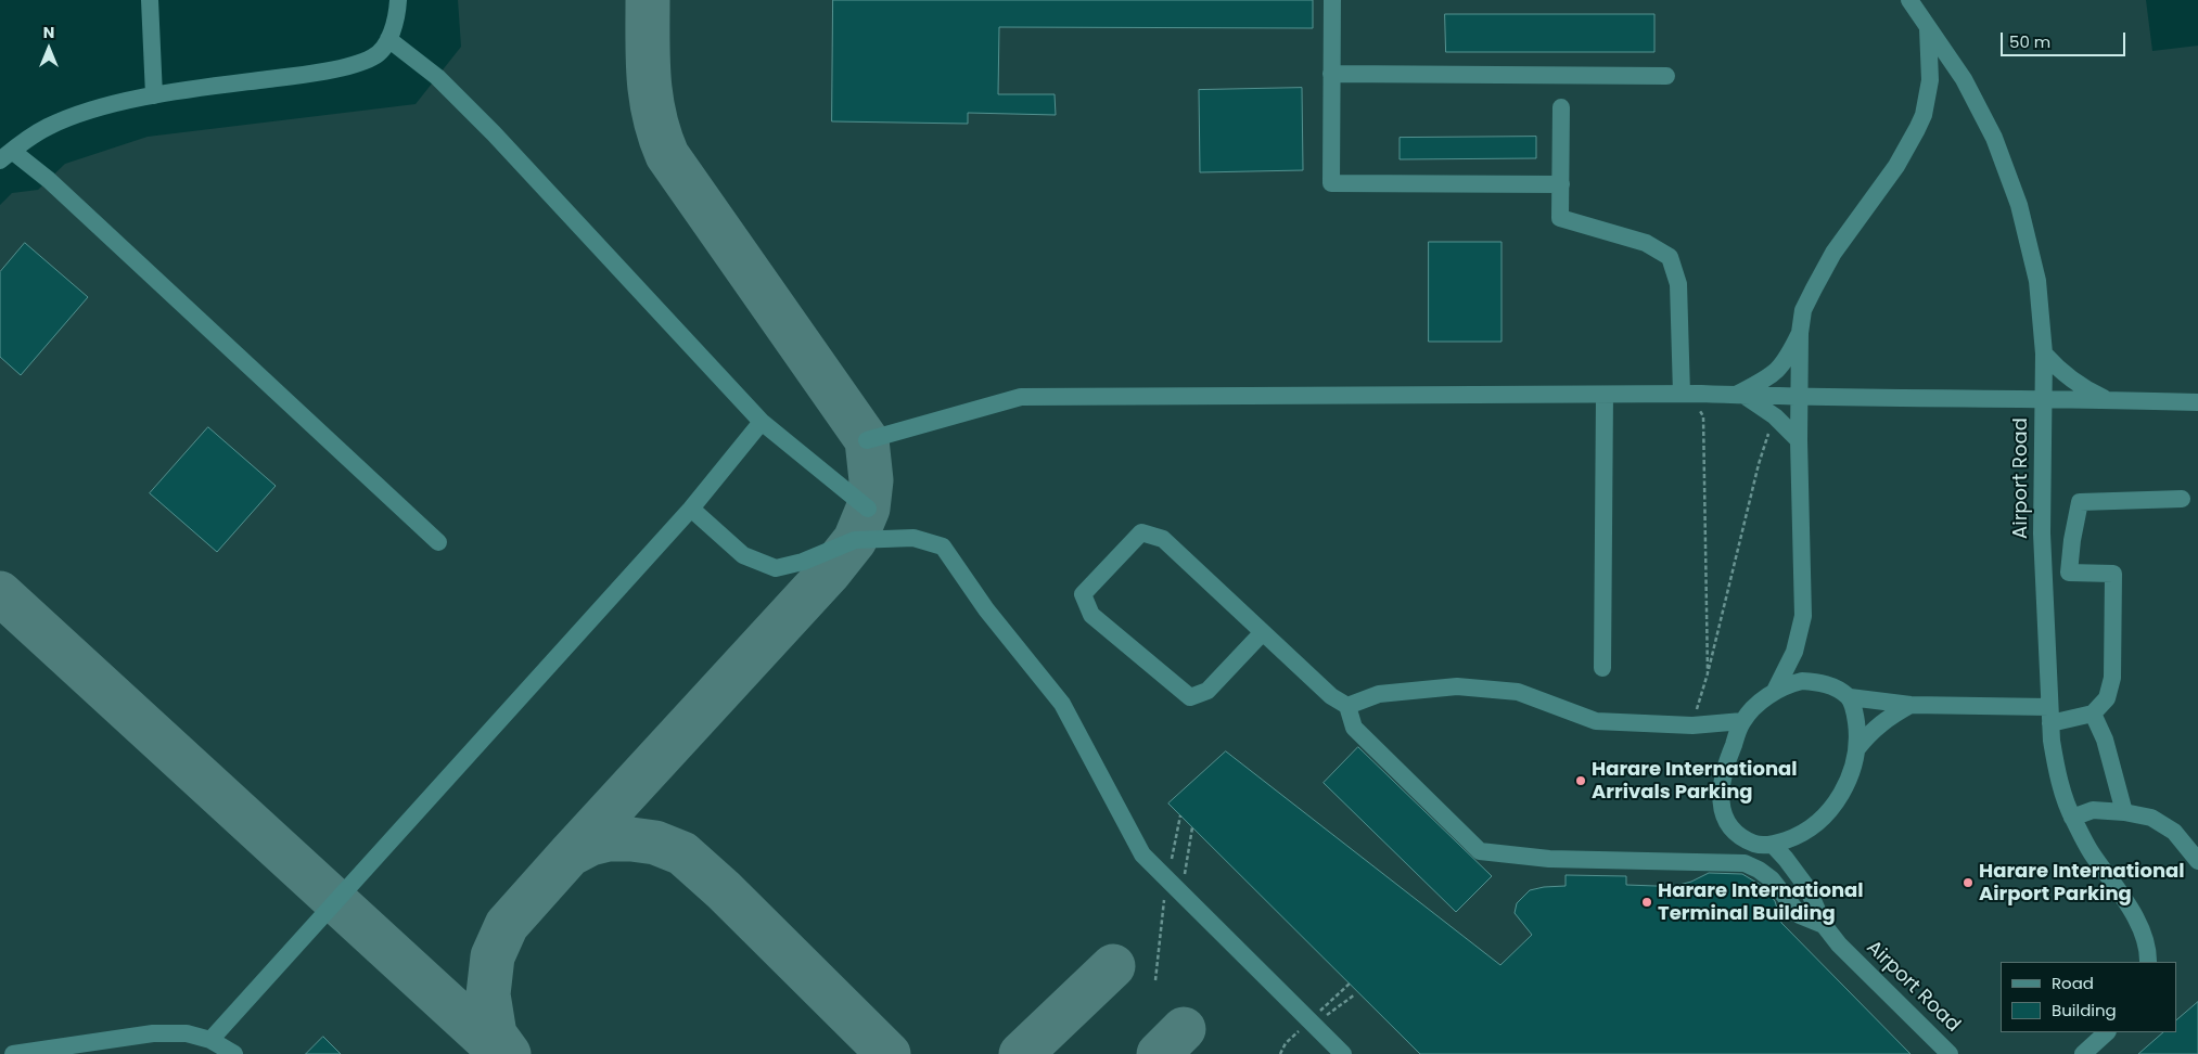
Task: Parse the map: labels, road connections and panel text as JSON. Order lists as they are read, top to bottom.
{
  "streets": {
    "street": ["Airport Road"]
  },
  "places": ["Harare International Arrivals Parking", "Harare International Airport Parking", "Harare International Terminal Building"],
  "legend": ["Road", "Building"],
  "scale_bar": "50 m",
  "north": "top"
}
